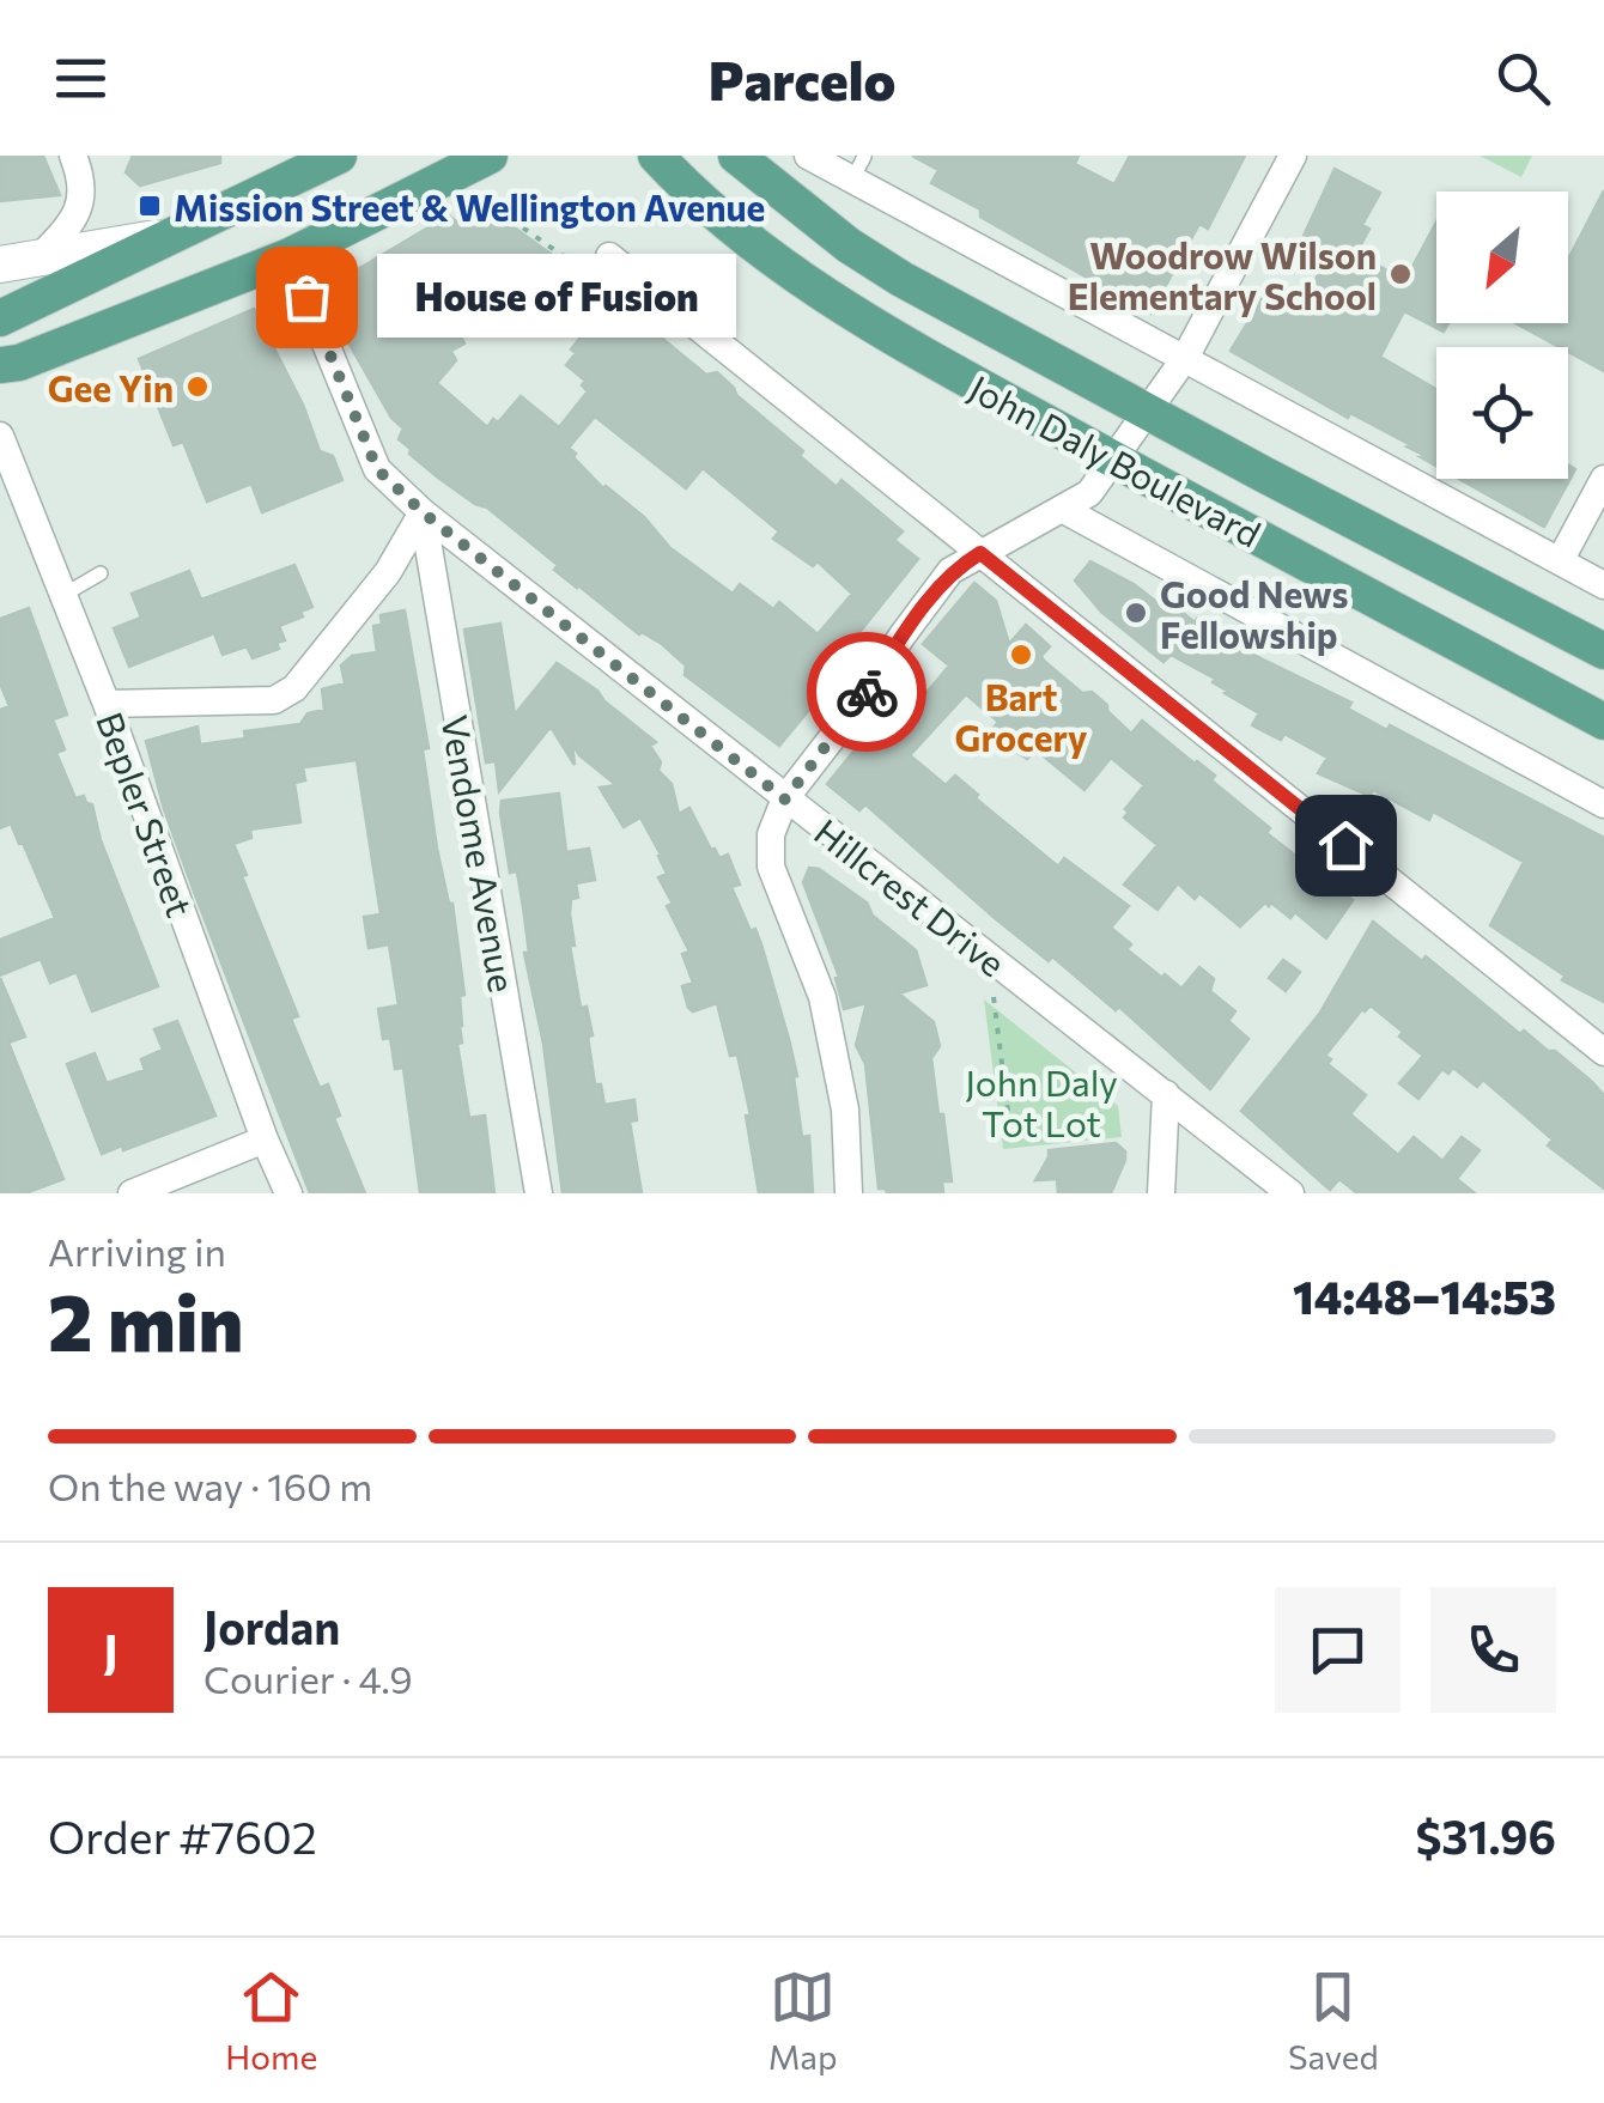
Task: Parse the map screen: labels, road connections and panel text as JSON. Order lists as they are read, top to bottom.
{
  "streets": {
    "main road": ["John Daly Boulevard"],
    "street": ["Bepler Street", "Vendome Avenue", "Hillcrest Drive"]
  },
  "crossings": [
    ["Vendome Avenue", "Hillcrest Drive"]
  ],
  "parks": ["John Daly Tot Lot"],
  "places": {
    "transit": ["Mission Street & Wellington Avenue"],
    "other": [
      "Woodrow Wilson Elementary School",
      "House of Fusion",
      "Gee Yin",
      "Good News Fellowship",
      "Bart Grocery"
    ]
  },
  "north": "bottom left",
  "page": {
    "header": "Parcelo",
    "bubble": "House of Fusion",
    "heading": ["2 min", "Arriving in", "14:48–14:53"],
    "panel": [
      "Jordan",
      "Courier · 4.9",
      "Order #7602",
      "$31.96"
    ],
    "bar": "On the way · 160 m",
    "round": "J",
    "tabs": ["Home", "Map", "Saved"]
  }
}
